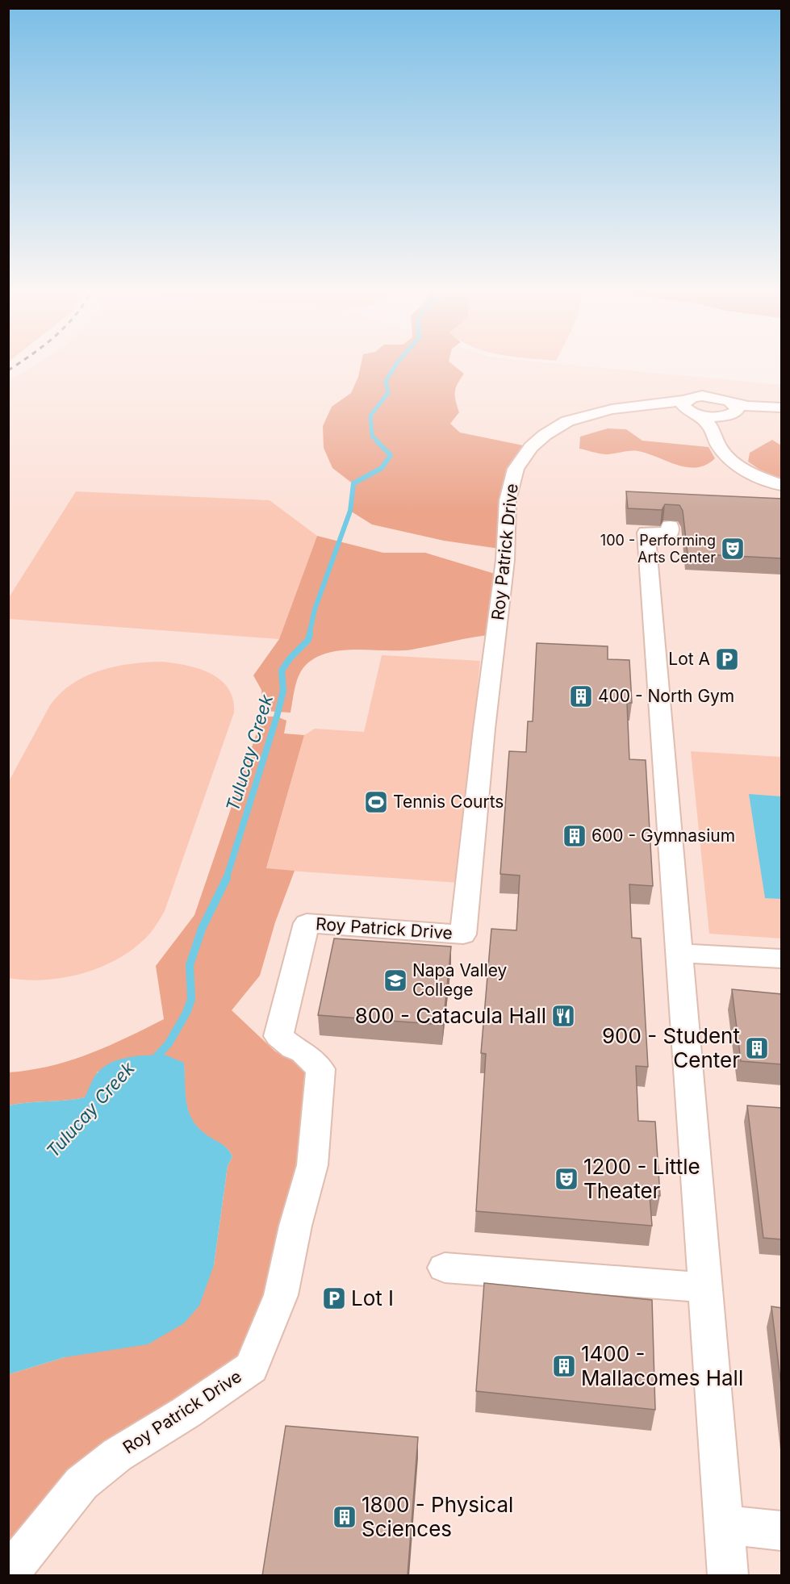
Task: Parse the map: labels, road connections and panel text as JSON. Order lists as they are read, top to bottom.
{
  "streets": {
    "street": ["Roy Patrick Drive"]
  },
  "water": ["Tulucay Creek"],
  "places": {
    "theatre": ["100 - Performing Arts Center", "1200 - Little Theater"],
    "parking": ["Lot A", "Lot I"],
    "building": [
      "400 - North Gym",
      "600 - Gymnasium",
      "900 - Student Center",
      "1400 - Mallacomes Hall",
      "1800 - Physical Sciences"
    ],
    "sports": ["Tennis Courts"],
    "school or university": ["Napa Valley College"],
    "restaurant": ["800 - Catacula Hall"]
  }
}
